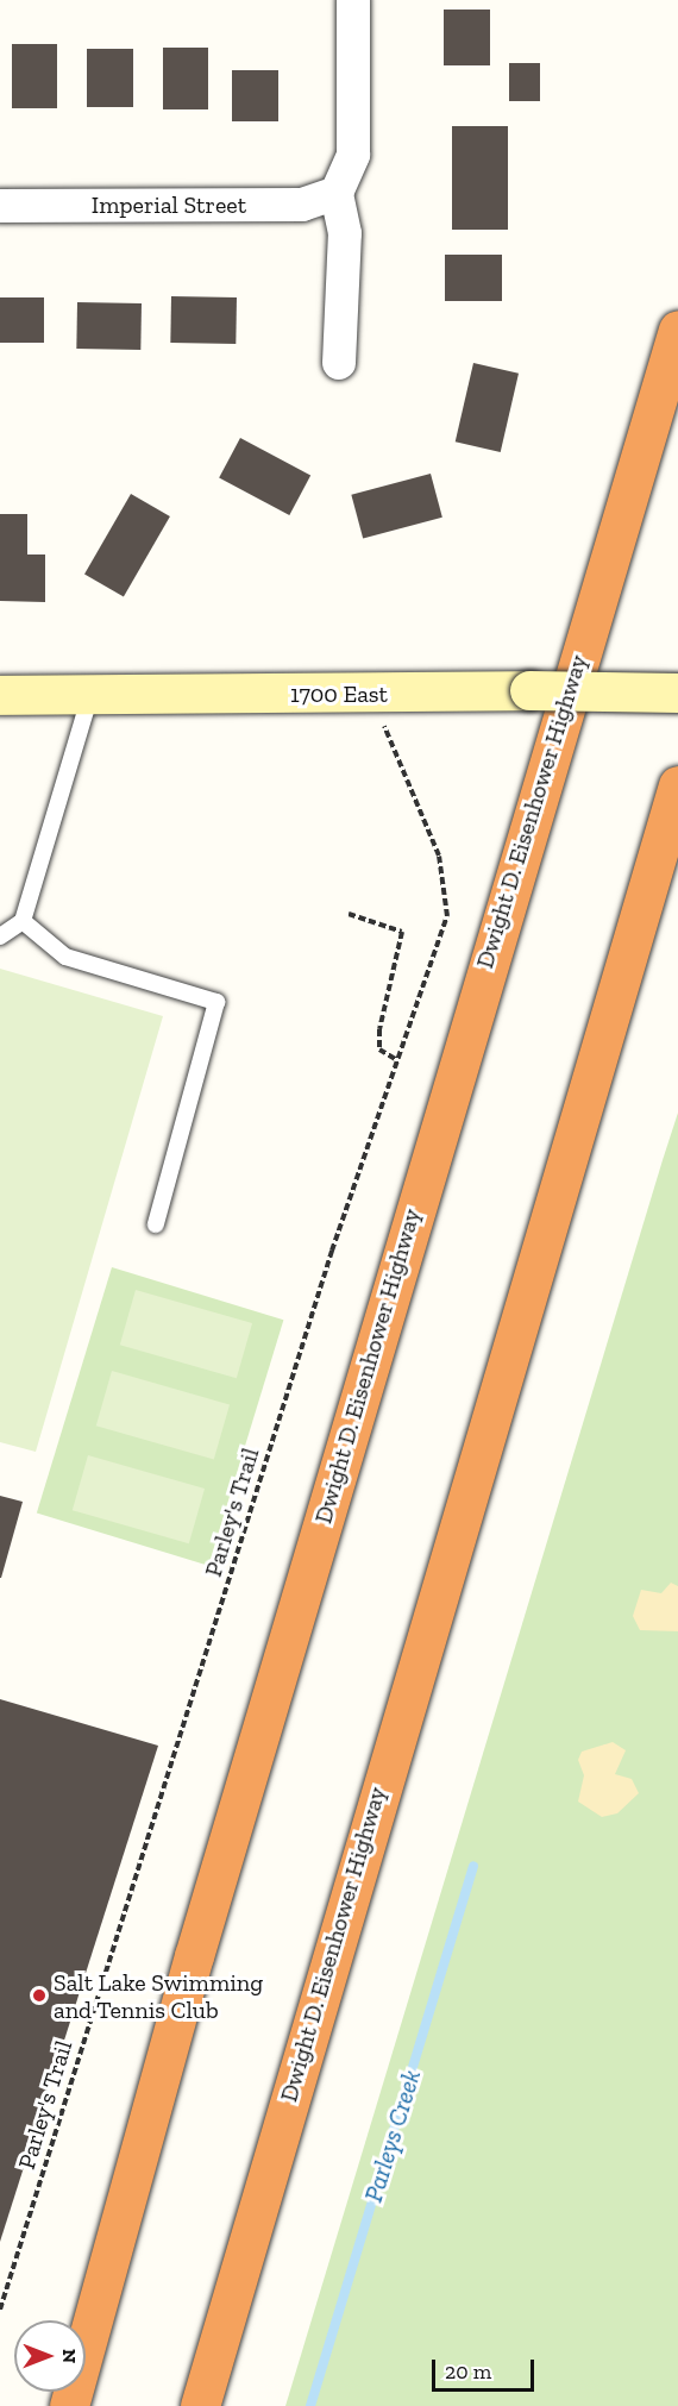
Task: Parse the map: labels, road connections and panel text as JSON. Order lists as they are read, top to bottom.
{
  "streets": {
    "highway": ["Dwight D. Eisenhower Highway"],
    "street": ["Imperial Street", "1700 East"],
    "path": ["Parley's Trail"]
  },
  "water": ["Parleys Creek"],
  "places": ["Salt Lake Swimming and Tennis Club"],
  "scale_bar": "20 m",
  "north": "right"
}
